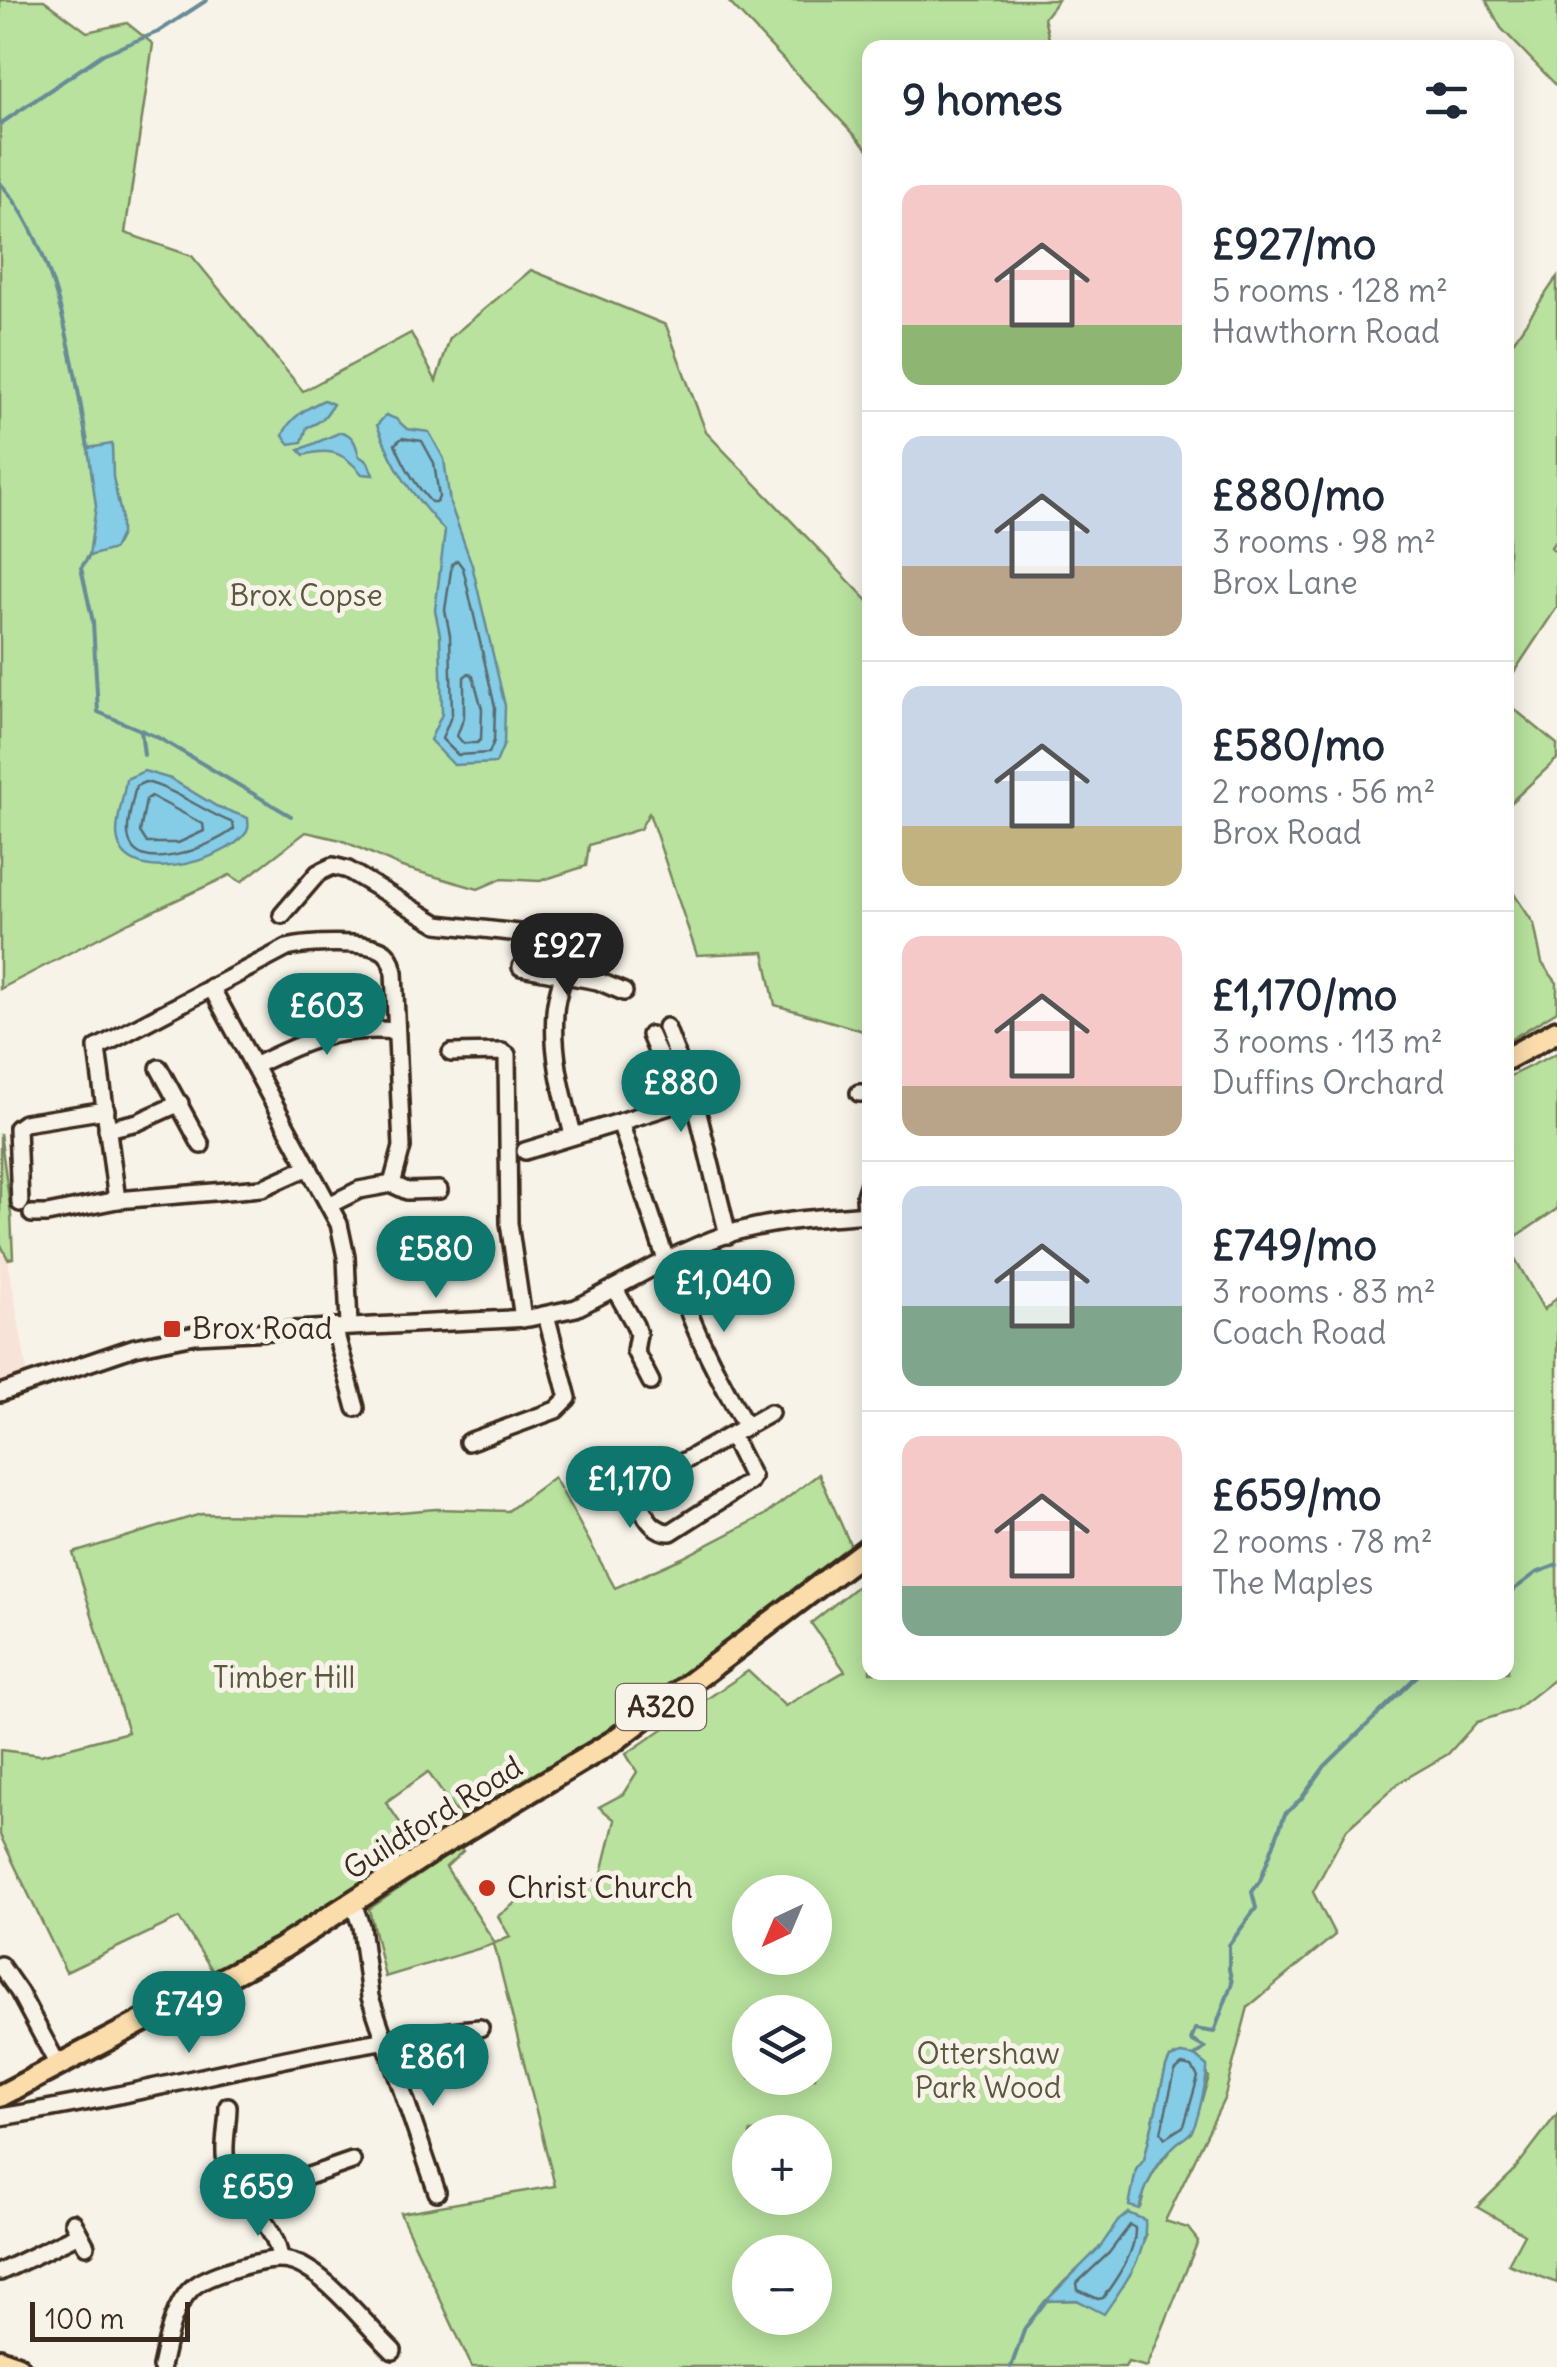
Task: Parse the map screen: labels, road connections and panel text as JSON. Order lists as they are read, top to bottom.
{
  "streets": {
    "main road": ["A320", "Guildford Road"]
  },
  "parks": ["Brox Copse", "Timber Hill", "Ottershaw Park Wood"],
  "places": {
    "transit": ["Brox Road"],
    "other": ["Christ Church"]
  },
  "scale_bar": "100 m",
  "north": "bottom left",
  "page": {
    "heading": "9 homes",
    "list": [
      {
        "name": "£927/mo",
        "note": "5 rooms · 128 m² · Hawthorn Road"
      },
      {
        "name": "£880/mo",
        "note": "3 rooms · 98 m² · Brox Lane"
      },
      {
        "name": "£580/mo",
        "note": "2 rooms · 56 m² · Brox Road"
      },
      {
        "name": "£1,170/mo",
        "note": "3 rooms · 113 m² · Duffins Orchard"
      },
      {
        "name": "£749/mo",
        "note": "3 rooms · 83 m² · Coach Road"
      },
      {
        "name": "£659/mo",
        "note": "2 rooms · 78 m² · The Maples"
      }
    ],
    "price": [
      "£927",
      "£603",
      "£880",
      "£580",
      "£1,040",
      "£1,170",
      "£749",
      "£861",
      "£659"
    ],
    "map_buttons": ["+", "−"],
    "scale": "100 m"
  }
}
